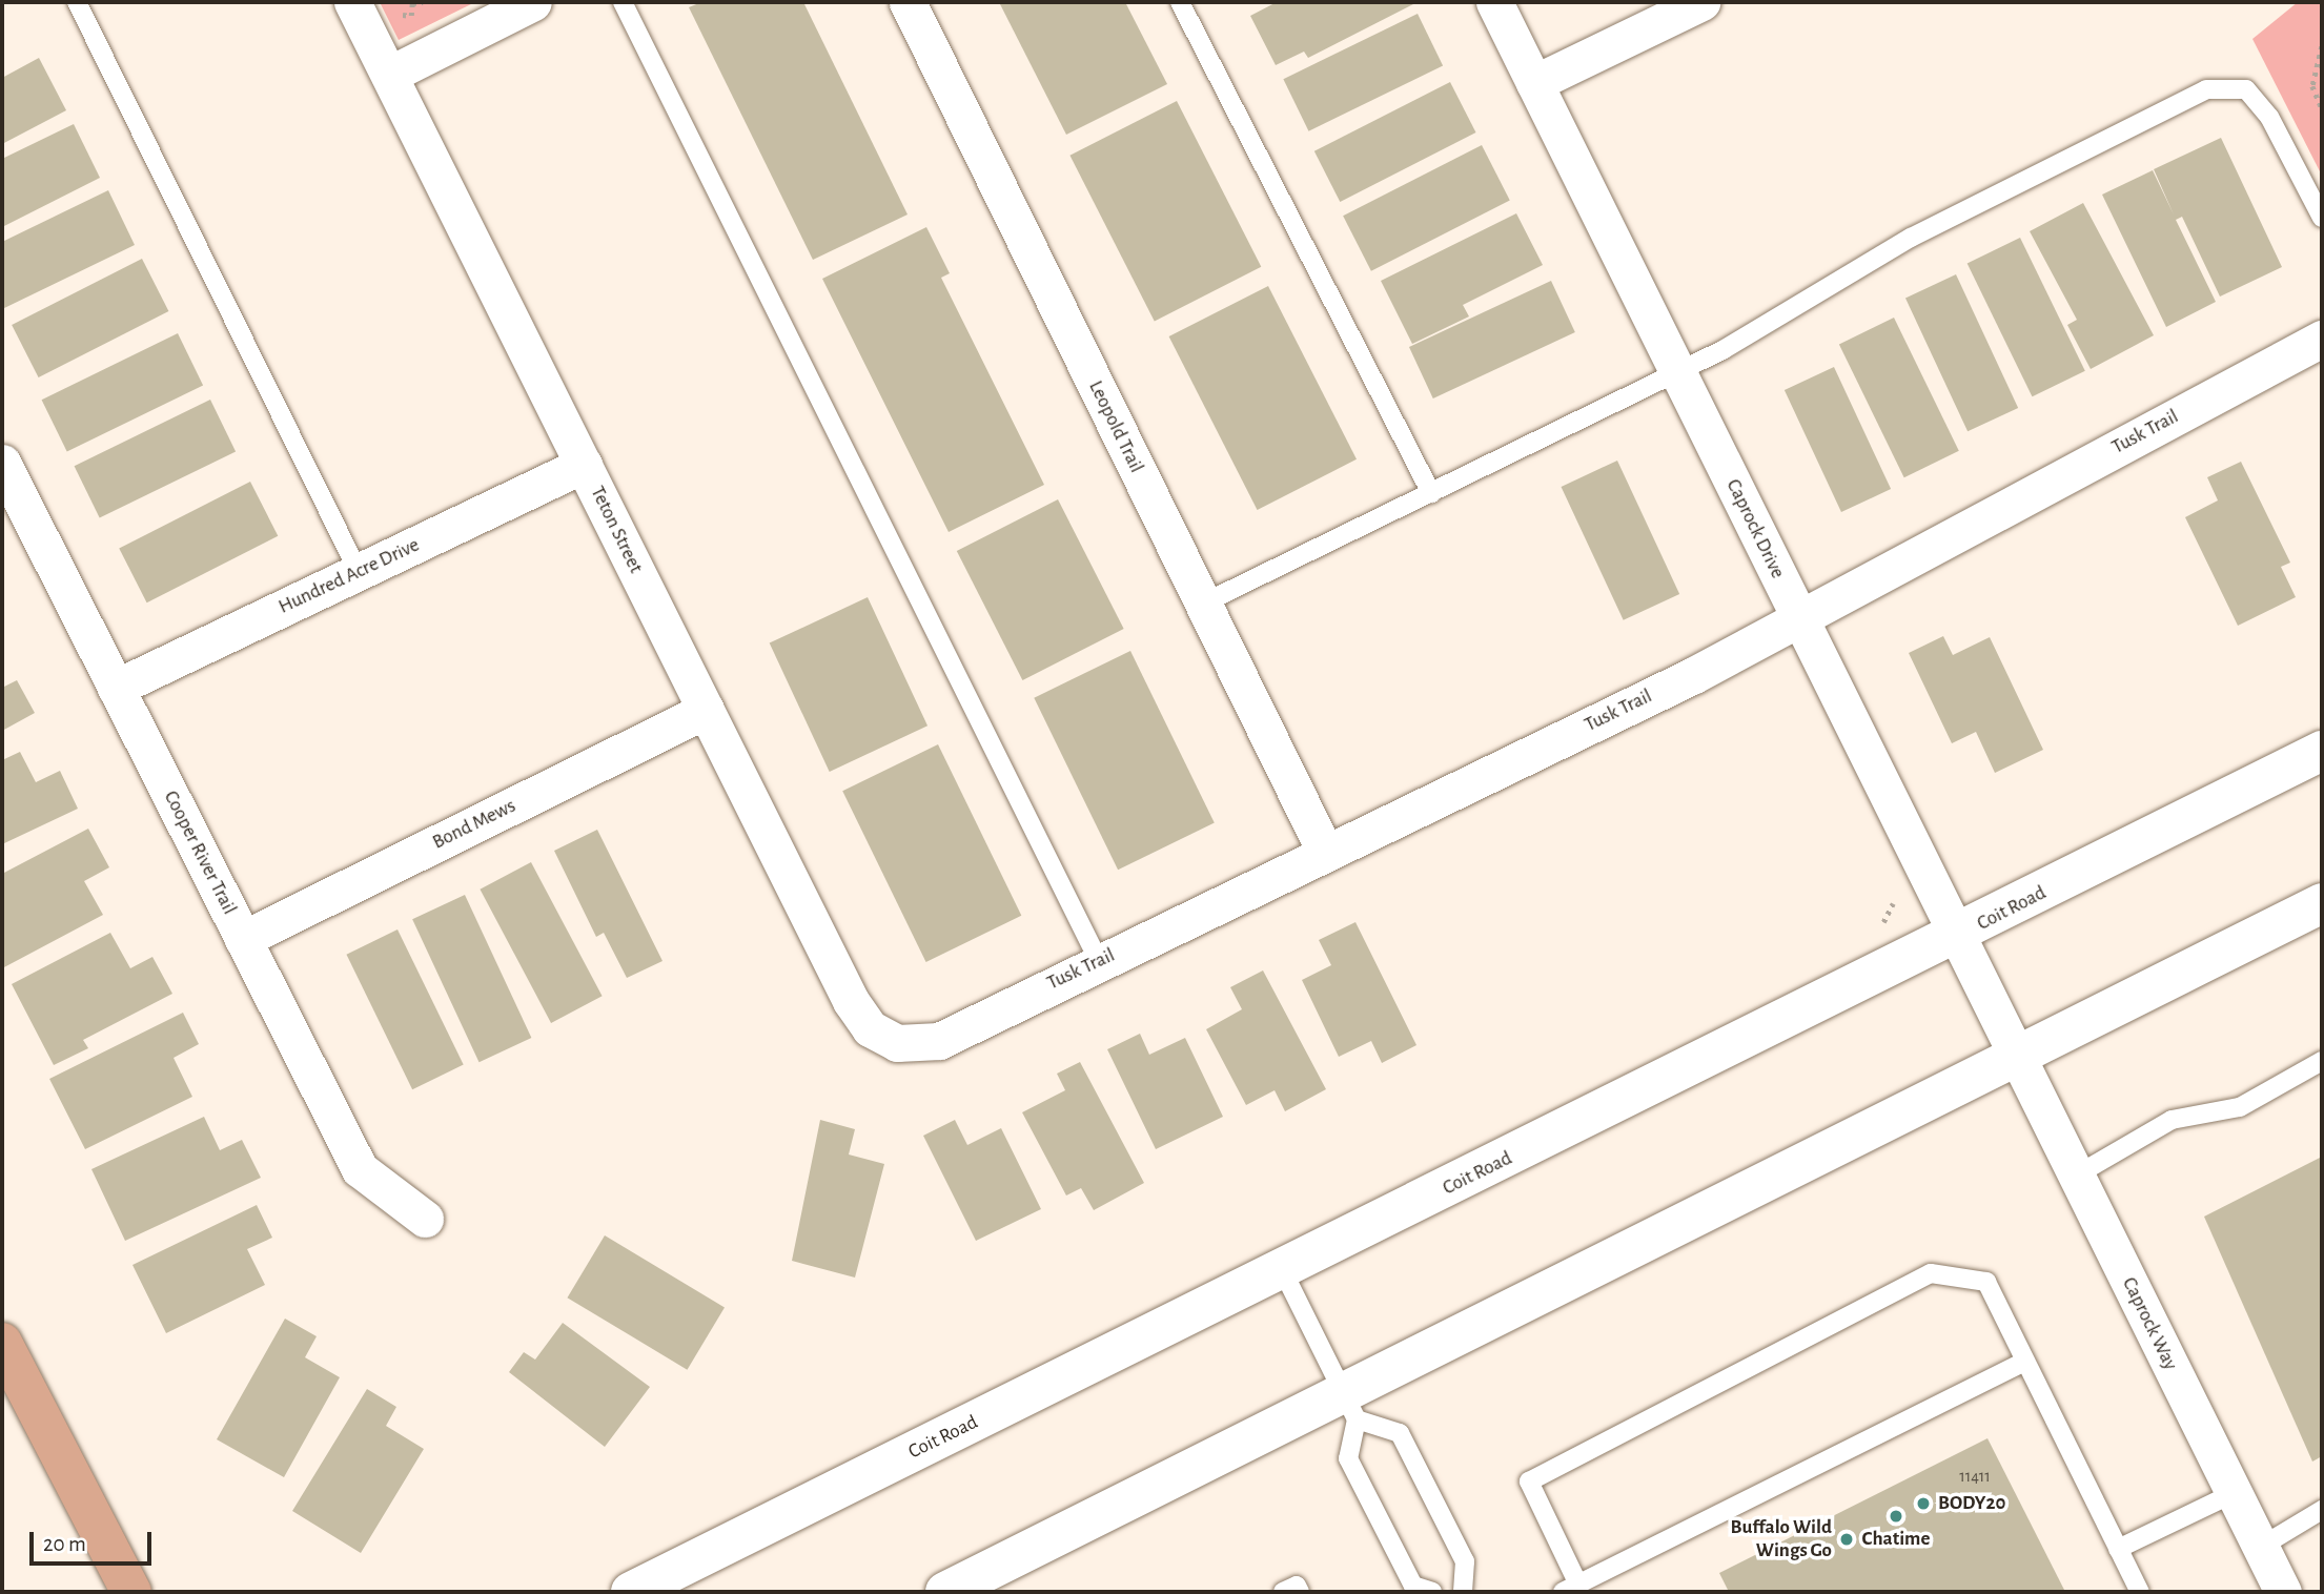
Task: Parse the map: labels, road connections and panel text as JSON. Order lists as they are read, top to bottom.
{
  "streets": {
    "main road": ["Coit Road"],
    "street": [
      "Leopold Trail",
      "Tusk Trail",
      "Caprock Drive",
      "Teton Street",
      "Hundred Acre Drive",
      "Bond Mews",
      "Cooper River Trail",
      "Caprock Way"
    ]
  },
  "crossings": [
    ["Leopold Trail", "Tusk Trail"],
    ["Tusk Trail", "Caprock Drive"],
    ["Tusk Trail", "Teton Street"],
    ["Caprock Drive", "Coit Road"],
    ["Caprock Drive", "Caprock Way"],
    ["Teton Street", "Hundred Acre Drive"],
    ["Teton Street", "Bond Mews"],
    ["Hundred Acre Drive", "Cooper River Trail"],
    ["Bond Mews", "Cooper River Trail"]
  ],
  "places": ["BODY20", "Chatime", "Buffalo Wild Wings Go"],
  "house_numbers": ["11411"],
  "scale_bar": "20 m"
}
